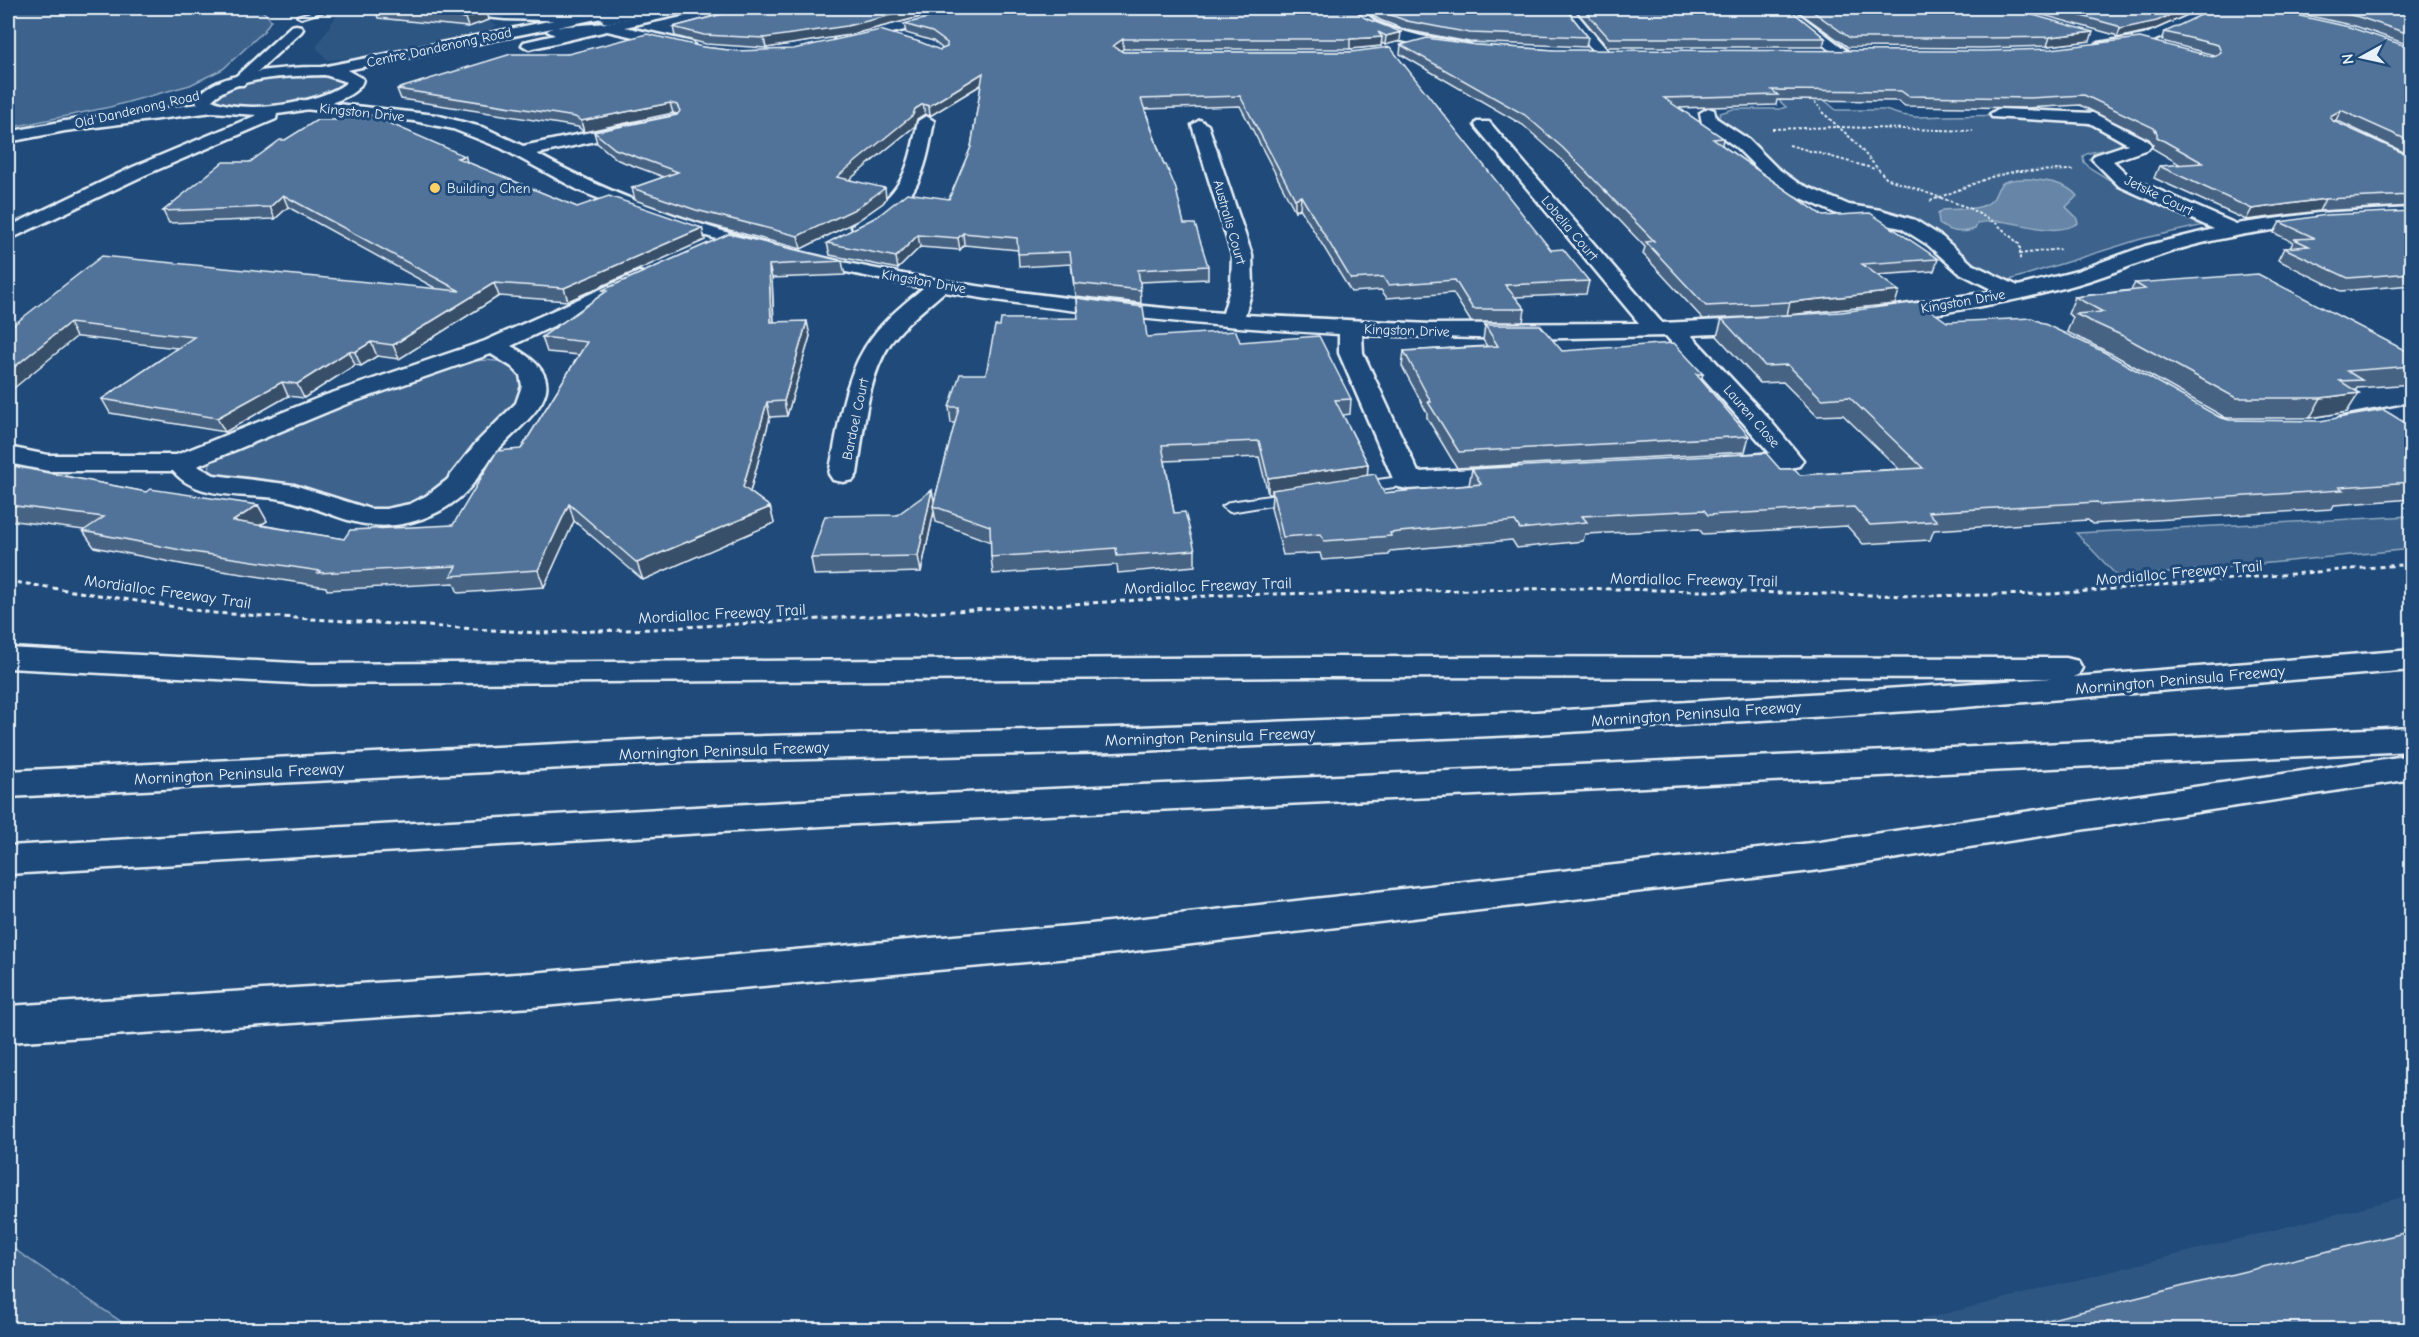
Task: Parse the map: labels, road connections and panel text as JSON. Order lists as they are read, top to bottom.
{
  "streets": {
    "main road": [
      "Centre Dandenong Road",
      "Old Dandenong Road",
      "Kingston Drive",
      "Jetske Court",
      "Australis Court",
      "Lobelia Court",
      "Lauren Close",
      "Bardoel Court",
      "Mornington Peninsula Freeway"
    ],
    "path": ["Mordialloc Freeway Trail"]
  },
  "crossings": [
    ["Centre Dandenong Road", "Kingston Drive"],
    ["Kingston Drive", "Jetske Court"],
    ["Kingston Drive", "Australis Court"],
    ["Kingston Drive", "Lobelia Court"],
    ["Kingston Drive", "Lauren Close"],
    ["Kingston Drive", "Bardoel Court"],
    ["Lobelia Court", "Lauren Close"]
  ],
  "places": ["Building Chen"],
  "north": "left"
}
